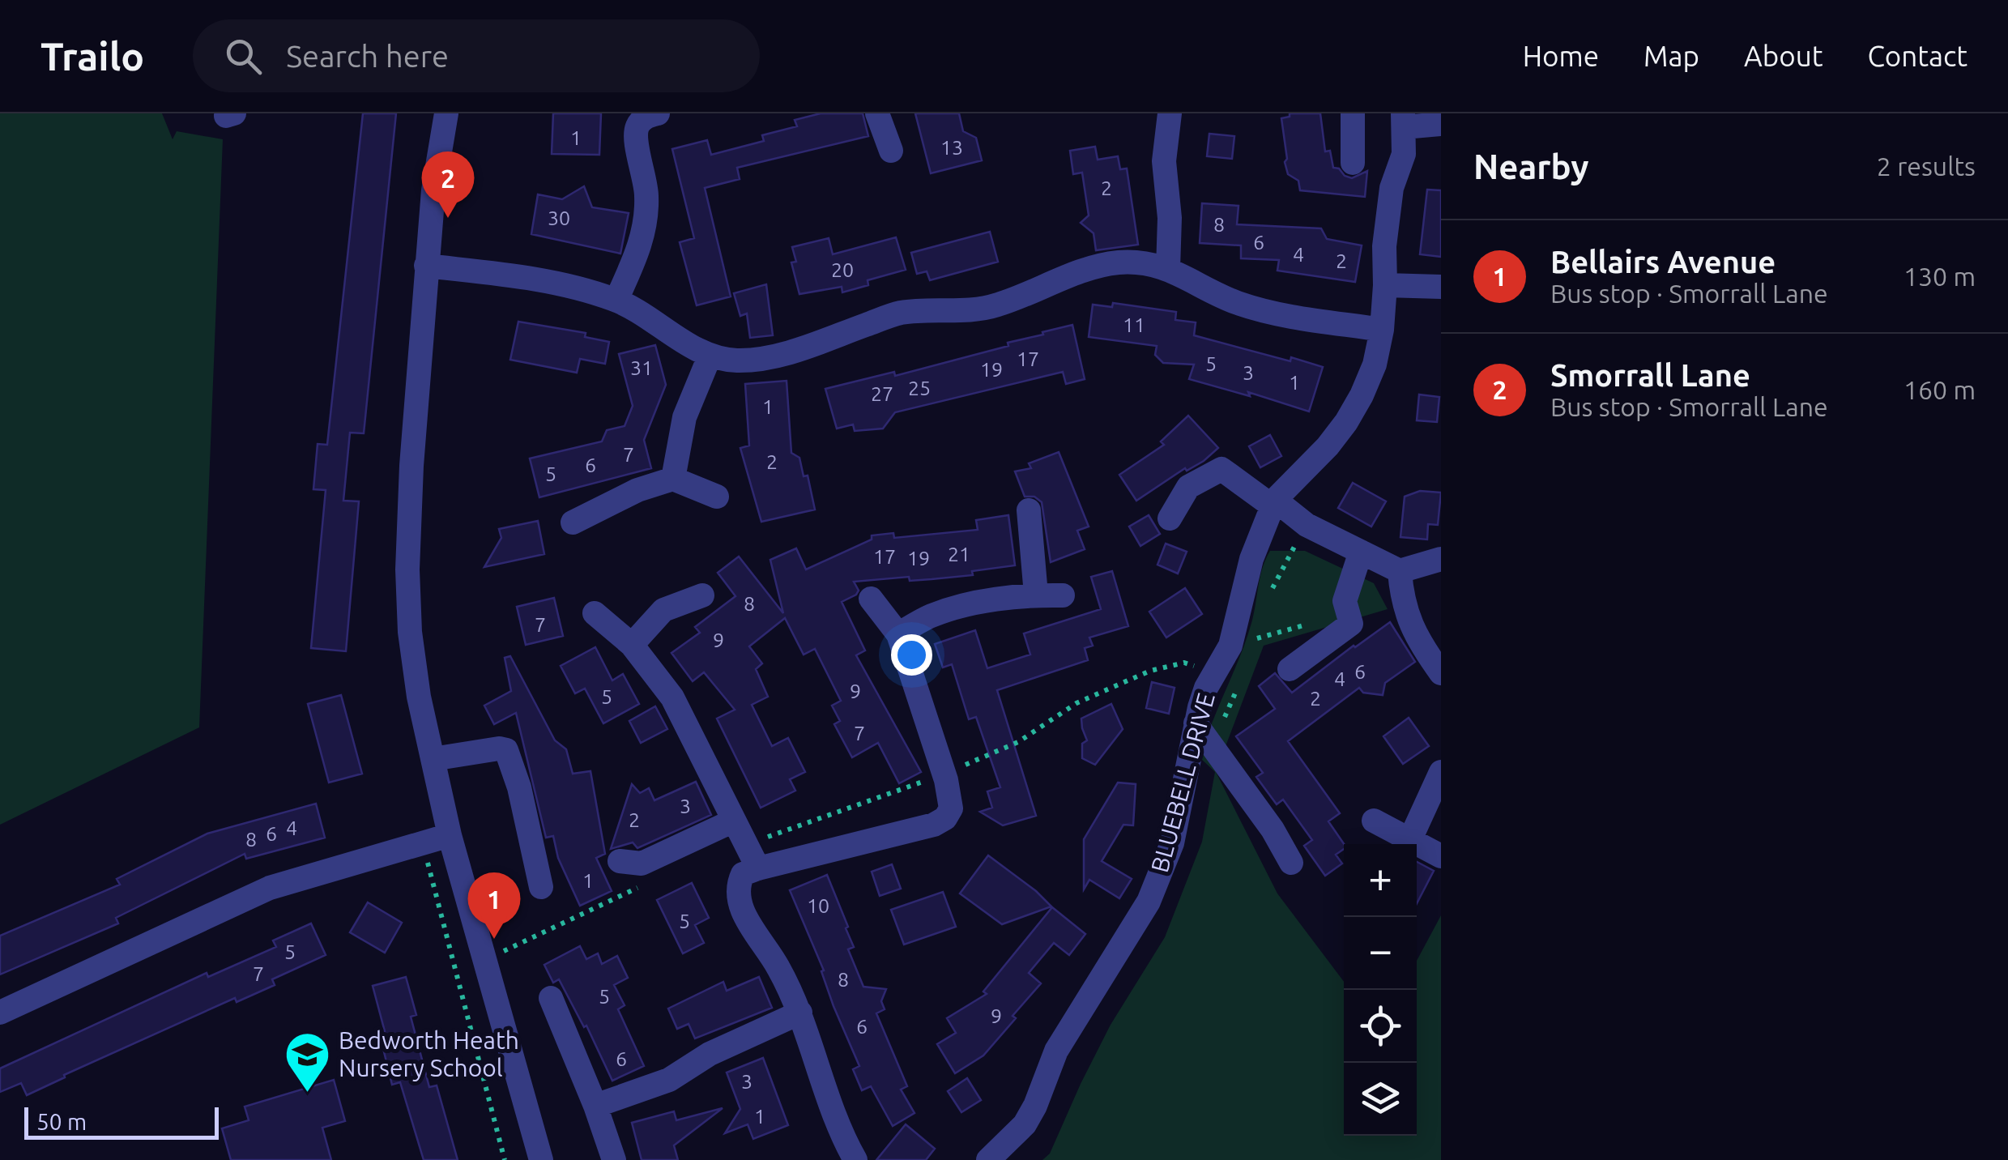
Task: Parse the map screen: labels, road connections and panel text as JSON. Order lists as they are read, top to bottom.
{
  "streets": {
    "street": ["BLUEBELL DRIVE"]
  },
  "places": {
    "school or university": ["Bedworth Heath Nursery School"]
  },
  "house_numbers": [
    "1",
    "13",
    "2",
    "30",
    "8",
    "6",
    "4",
    "2",
    "20",
    "11",
    "17",
    "5",
    "31",
    "19",
    "3",
    "1",
    "25",
    "27",
    "1",
    "7",
    "2",
    "6",
    "5",
    "21",
    "17",
    "19",
    "8",
    "7",
    "9",
    "6",
    "4",
    "9",
    "5",
    "2",
    "7",
    "3",
    "2",
    "4",
    "6",
    "8",
    "1",
    "10",
    "5",
    "5",
    "7",
    "8",
    "5",
    "9",
    "6",
    "6",
    "3",
    "1"
  ],
  "scale_bar": "50 m",
  "page": {
    "header": "Trailo",
    "search": "Search here",
    "nav": [
      "Home",
      "Map",
      "About",
      "Contact"
    ],
    "heading": ["Nearby", "2 results"],
    "pins": ["2", "1"],
    "list": [
      {
        "mark": "1",
        "name": "Bellairs Avenue",
        "note": "Bus stop · Smorrall Lane",
        "value": "130 m"
      },
      {
        "mark": "2",
        "name": "Smorrall Lane",
        "note": "Bus stop · Smorrall Lane",
        "value": "160 m"
      }
    ],
    "map_buttons": ["+", "−"],
    "scale": "50 m"
  }
}
